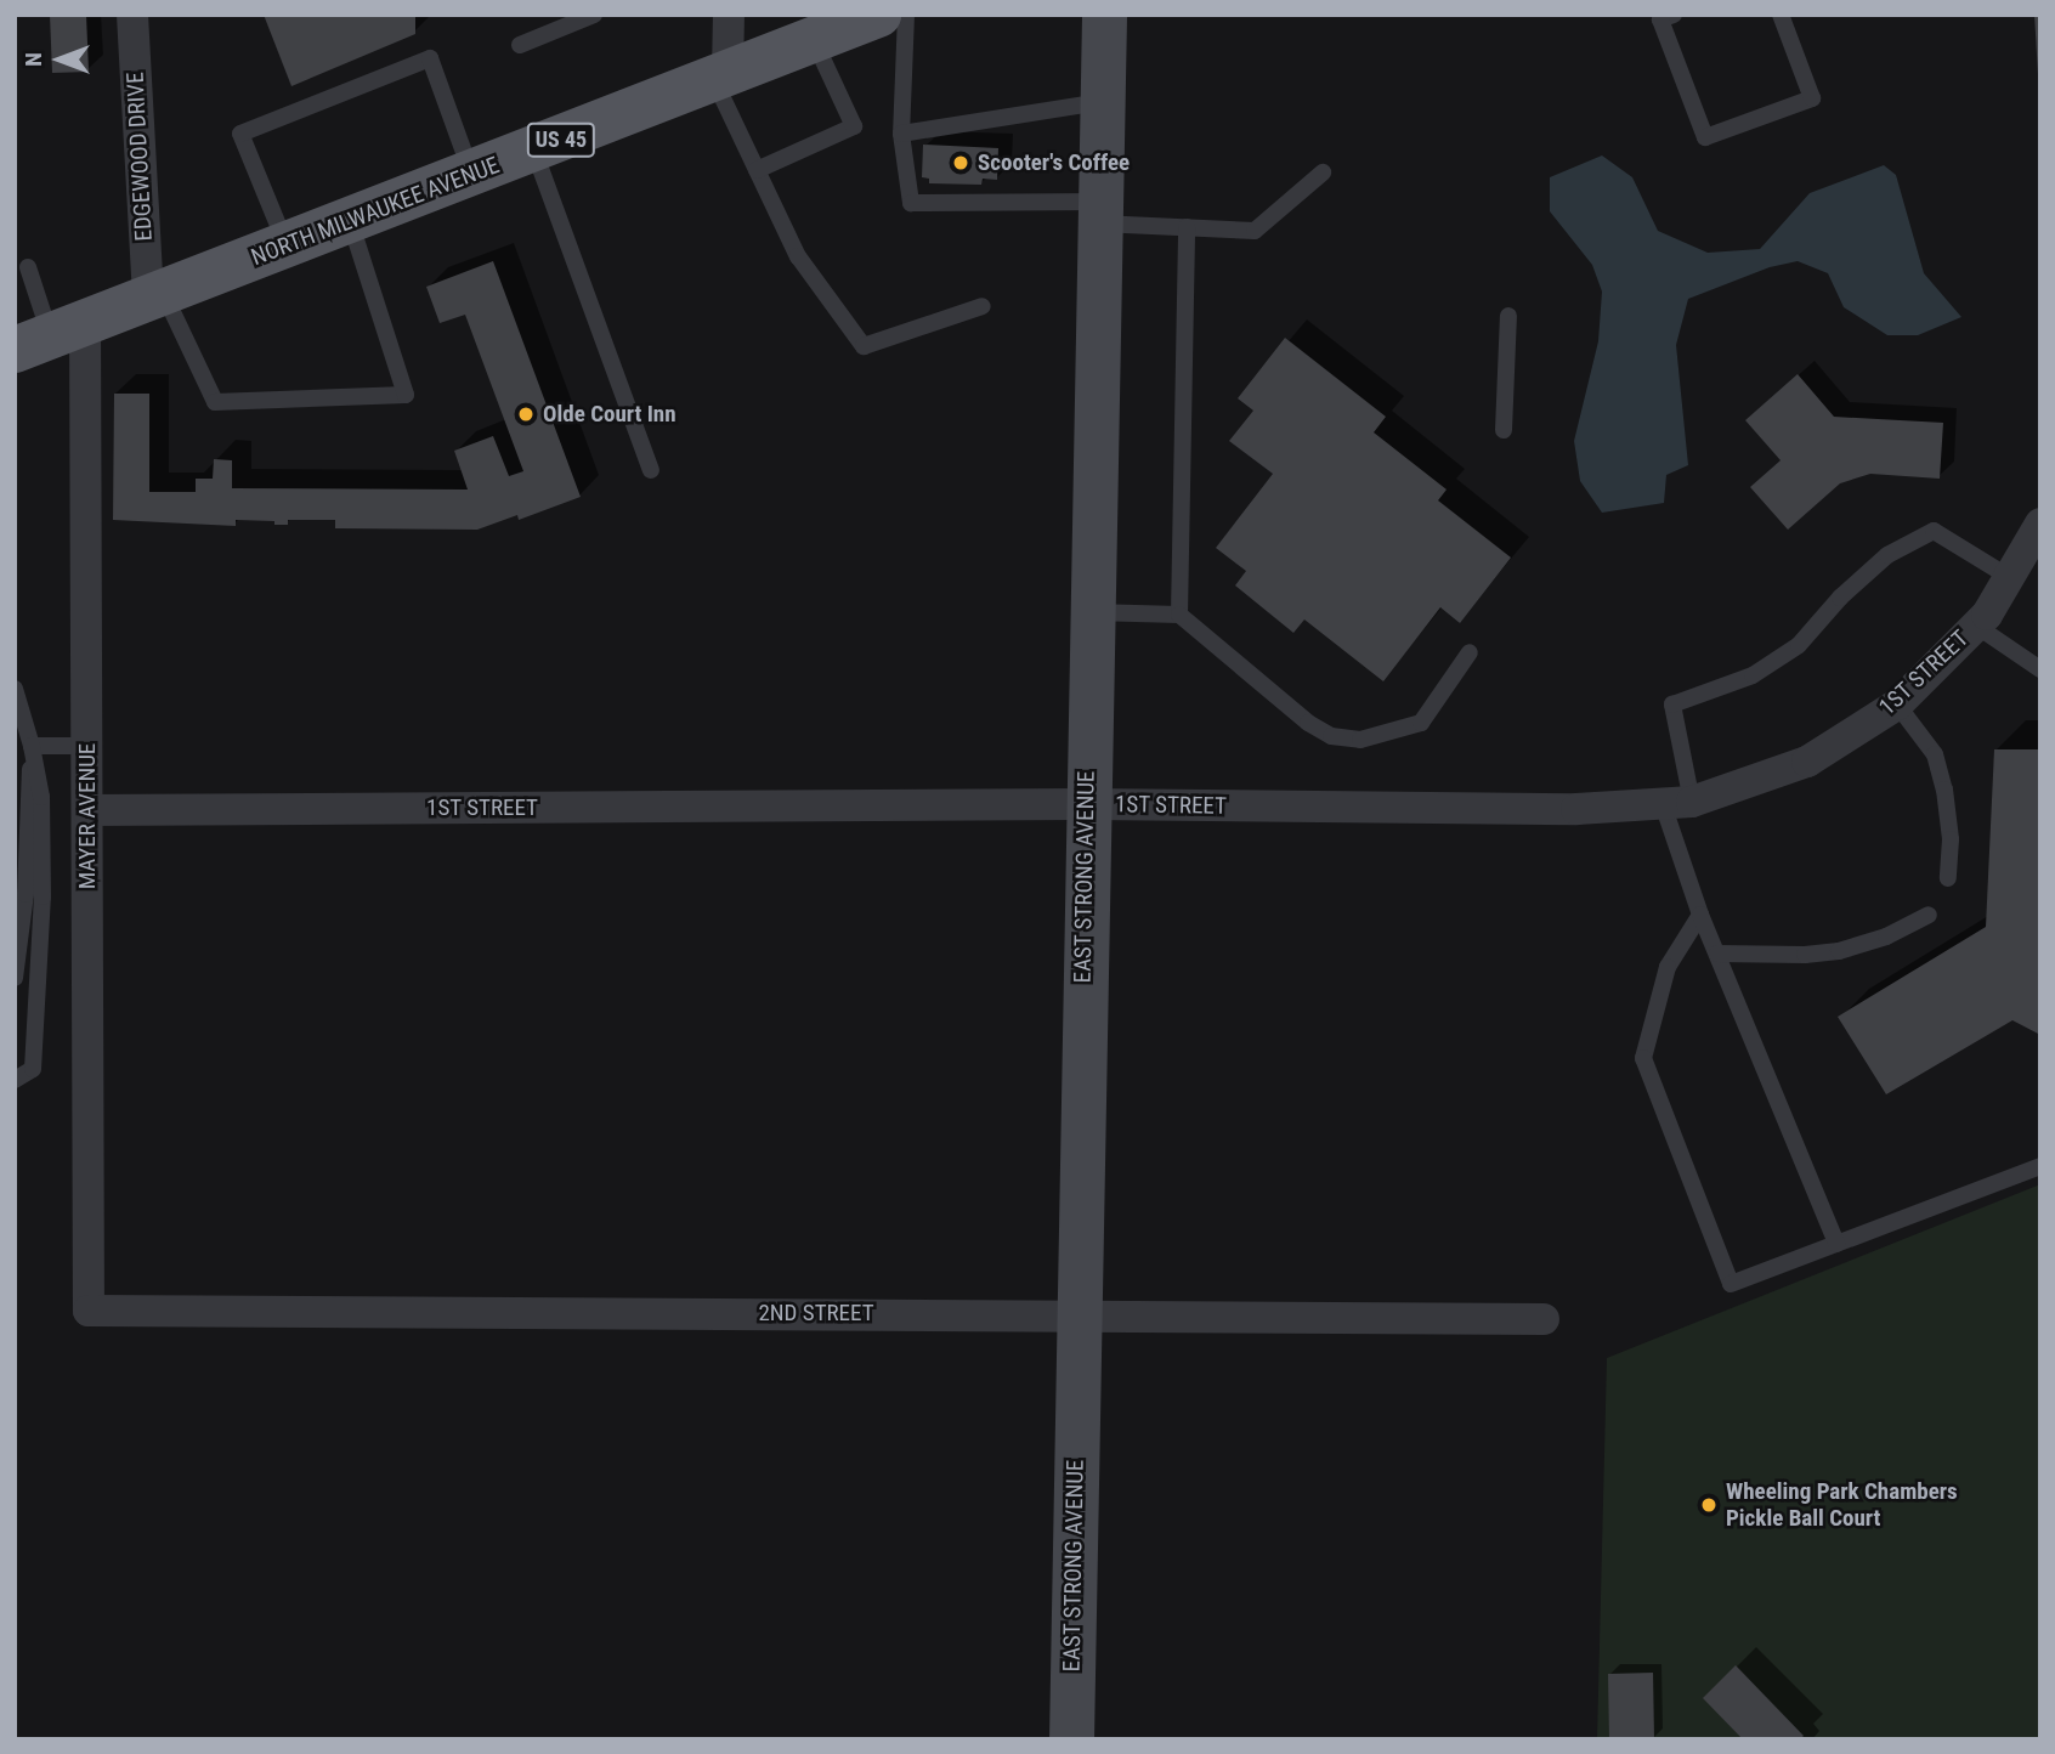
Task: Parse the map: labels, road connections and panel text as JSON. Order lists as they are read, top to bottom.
{
  "streets": {
    "main road": ["US 45", "NORTH MILWAUKEE AVENUE"],
    "street": [
      "EDGEWOOD DRIVE",
      "1ST STREET",
      "MAYER AVENUE",
      "EAST STRONG AVENUE",
      "2ND STREET"
    ]
  },
  "crossings": [
    ["EDGEWOOD DRIVE", "NORTH MILWAUKEE AVENUE"],
    ["NORTH MILWAUKEE AVENUE", "MAYER AVENUE"],
    ["1ST STREET", "MAYER AVENUE"],
    ["1ST STREET", "EAST STRONG AVENUE"],
    ["MAYER AVENUE", "2ND STREET"],
    ["EAST STRONG AVENUE", "2ND STREET"]
  ],
  "places": ["Scooter's Coffee", "Olde Court Inn", "Wheeling Park Chambers Pickle Ball Court"],
  "north": "left"
}
